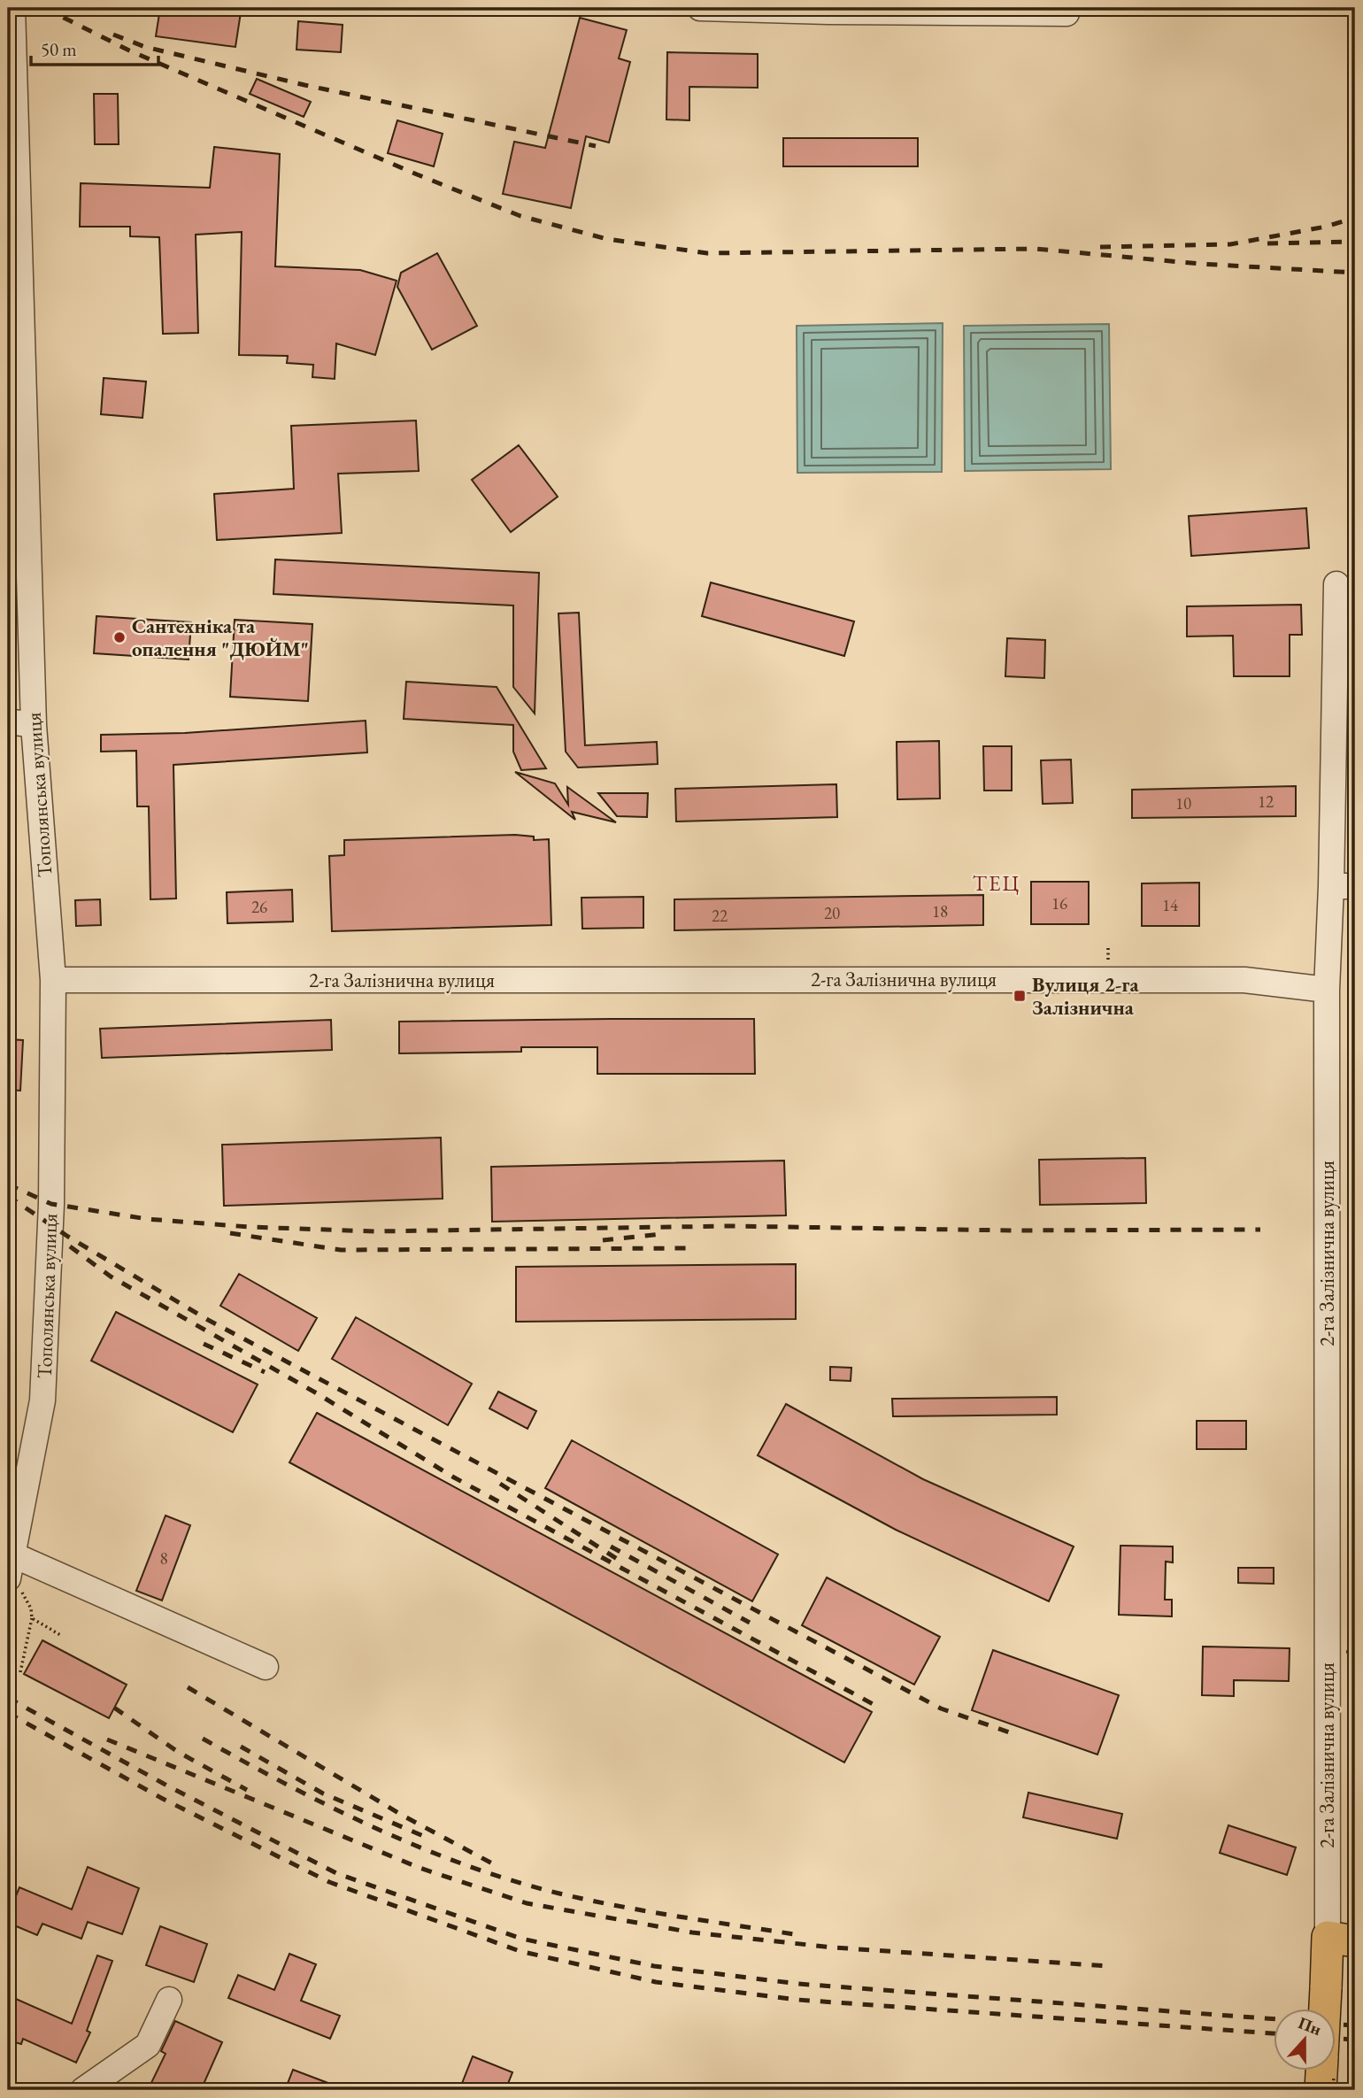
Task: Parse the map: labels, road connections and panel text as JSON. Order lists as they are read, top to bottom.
{
  "streets": {
    "street": ["Тополянська вулиця", "2-га Залізнична вулиця"]
  },
  "crossings": [
    ["Тополянська вулиця", "2-га Залізнична вулиця"]
  ],
  "districts": ["ТЕЦ"],
  "places": {
    "other": ["Сантехніка та опалення \"ДЮЙМ\""],
    "transit": ["Вулиця 2-га Залізнична"]
  },
  "house_numbers": [
    "12",
    "10",
    "16",
    "14",
    "26",
    "18",
    "20",
    "22",
    "8"
  ],
  "scale_bar": "50 m",
  "north": "top"
}
